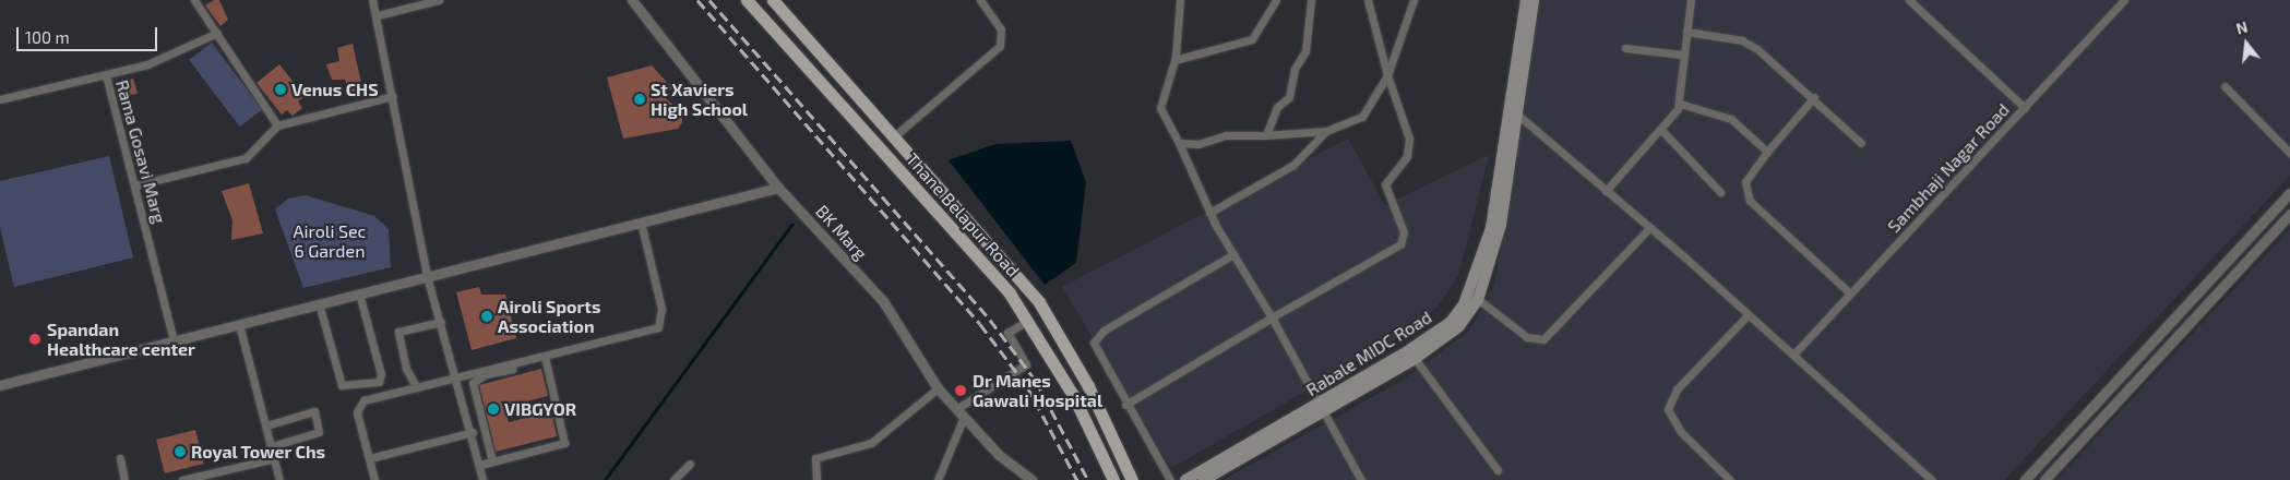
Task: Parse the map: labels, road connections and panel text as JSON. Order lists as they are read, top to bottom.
{
  "streets": {
    "main road": ["Thane Belapur Road", "Rabale MIDC Road"],
    "street": ["Rama Gosavi Marg", "Sambhaji Nagar Road", "BK Marg"]
  },
  "parks": ["Airoli Sec 6 Garden"],
  "places": [
    "Venus CHS",
    "St Xaviers High School",
    "Airoli Sports Association",
    "Spandan Healthcare center",
    "Dr Manes Gawali Hospital",
    "VIBGYOR",
    "Royal Tower Chs"
  ],
  "scale_bar": "100 m",
  "north": "top"
}
